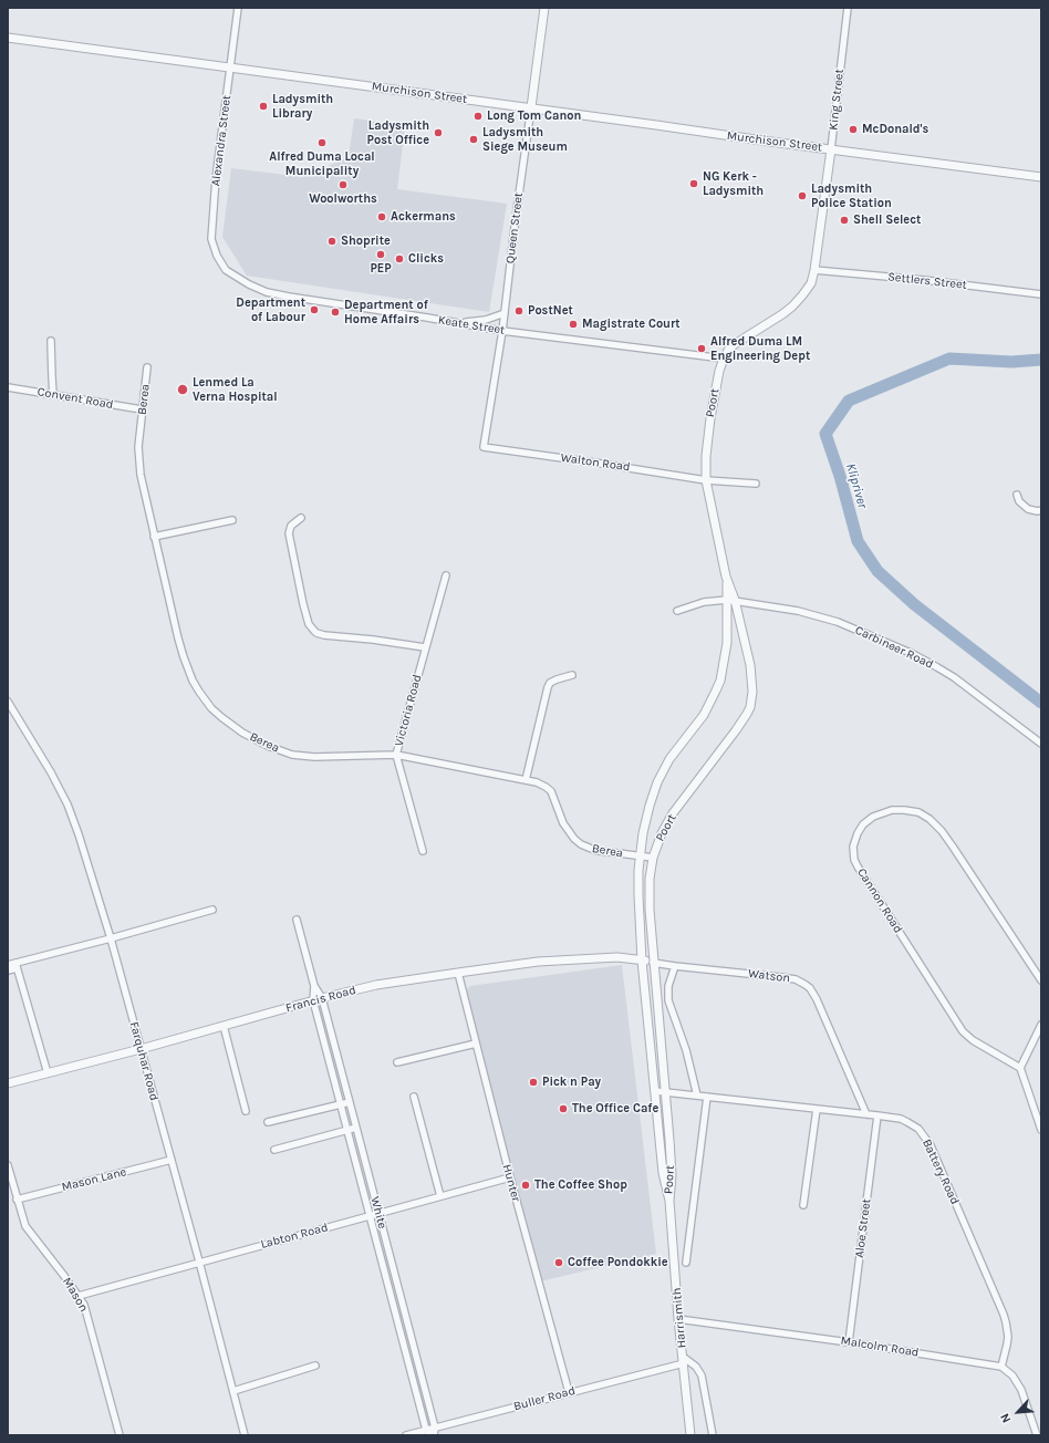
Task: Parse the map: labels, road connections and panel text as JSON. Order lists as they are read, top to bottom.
{
  "streets": {
    "street": [
      "Murchison Street",
      "King Street",
      "Alexandra Street",
      "Queen Street",
      "Settlers Street",
      "Keate Street",
      "Convent Road",
      "Berea",
      "Poort",
      "Walton Road",
      "Carbineer Road",
      "Victoria Road",
      "Cannon Road",
      "Watson",
      "Francis Road",
      "Farquhar Road",
      "Battery Road",
      "Mason Lane",
      "Hunter",
      "White",
      "Aloe Street",
      "Labton Road",
      "Mason",
      "Harrismith",
      "Malcolm Road",
      "Buller Road"
    ]
  },
  "crossings": [
    ["Murchison Street", "King Street"],
    ["Murchison Street", "Alexandra Street"],
    ["Murchison Street", "Queen Street"],
    ["King Street", "Settlers Street"],
    ["King Street", "Poort"],
    ["Alexandra Street", "Keate Street"],
    ["Queen Street", "Keate Street"],
    ["Queen Street", "Walton Road"],
    ["Settlers Street", "Poort"],
    ["Keate Street", "Poort"],
    ["Convent Road", "Berea"],
    ["Berea", "Poort"],
    ["Berea", "Victoria Road"],
    ["Poort", "Walton Road"],
    ["Poort", "Carbineer Road"],
    ["Poort", "Watson"],
    ["Poort", "Francis Road"],
    ["Poort", "Battery Road"],
    ["Poort", "Harrismith"],
    ["Watson", "Francis Road"],
    ["Watson", "Battery Road"],
    ["Francis Road", "Farquhar Road"],
    ["Francis Road", "Hunter"],
    ["Francis Road", "White"],
    ["Farquhar Road", "Mason Lane"],
    ["Farquhar Road", "Labton Road"],
    ["Battery Road", "Aloe Street"],
    ["Battery Road", "Malcolm Road"],
    ["Mason Lane", "Mason"],
    ["Hunter", "Labton Road"],
    ["Hunter", "Buller Road"],
    ["White", "Labton Road"],
    ["White", "Buller Road"],
    ["Aloe Street", "Malcolm Road"],
    ["Labton Road", "Mason"],
    ["Harrismith", "Malcolm Road"],
    ["Harrismith", "Buller Road"]
  ],
  "water": ["Klipriver"],
  "places": [
    "Ladysmith Library",
    "Long Tom Canon",
    "McDonald's",
    "Ladysmith Post Office",
    "Ladysmith Siege Museum",
    "Alfred Duma Local Municipality",
    "NG Kerk - Ladysmith",
    "Woolworths",
    "Ladysmith Police Station",
    "Ackermans",
    "Shell Select",
    "Shoprite",
    "PEP",
    "Clicks",
    "Department of Labour",
    "PostNet",
    "Department of Home Affairs",
    "Magistrate Court",
    "Alfred Duma LM Engineering Dept",
    "Lenmed La Verna Hospital",
    "Pick n Pay",
    "The Office Cafe",
    "The Coffee Shop",
    "Coffee Pondokkie"
  ],
  "north": "bottom left"
}
